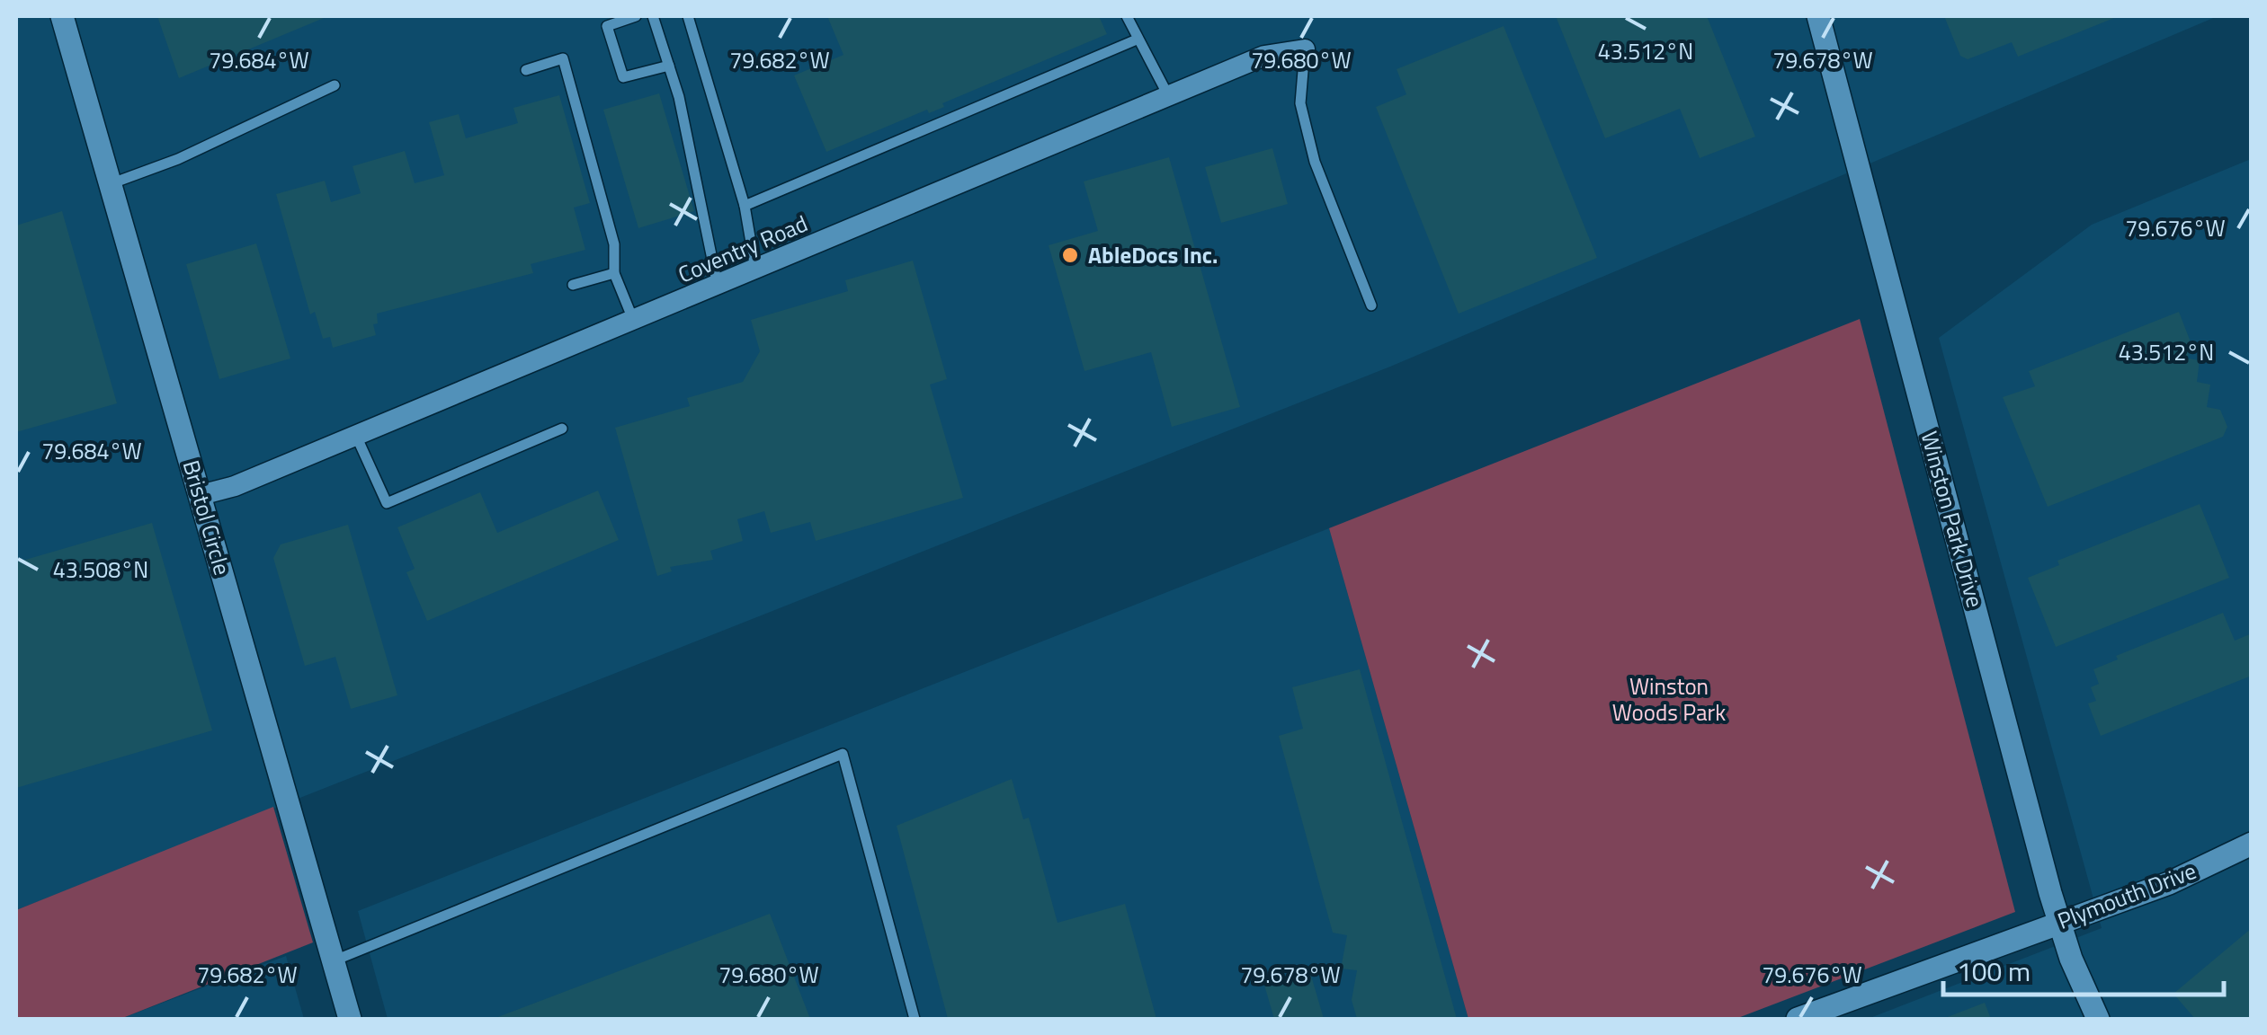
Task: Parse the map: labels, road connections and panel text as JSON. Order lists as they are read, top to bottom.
{
  "streets": {
    "street": [
      "Coventry Road",
      "Bristol Circle",
      "Winston Park Drive",
      "Plymouth Drive"
    ]
  },
  "crossings": [
    ["Coventry Road", "Bristol Circle"],
    ["Winston Park Drive", "Plymouth Drive"]
  ],
  "parks": ["Winston Woods Park"],
  "places": ["AbleDocs Inc."],
  "scale_bar": "100 m",
  "coordinates": [
    "43.512°N",
    "79.684°W",
    "79.682°W",
    "79.680°W",
    "79.678°W",
    "79.676°W",
    "43.508°N"
  ]
}
